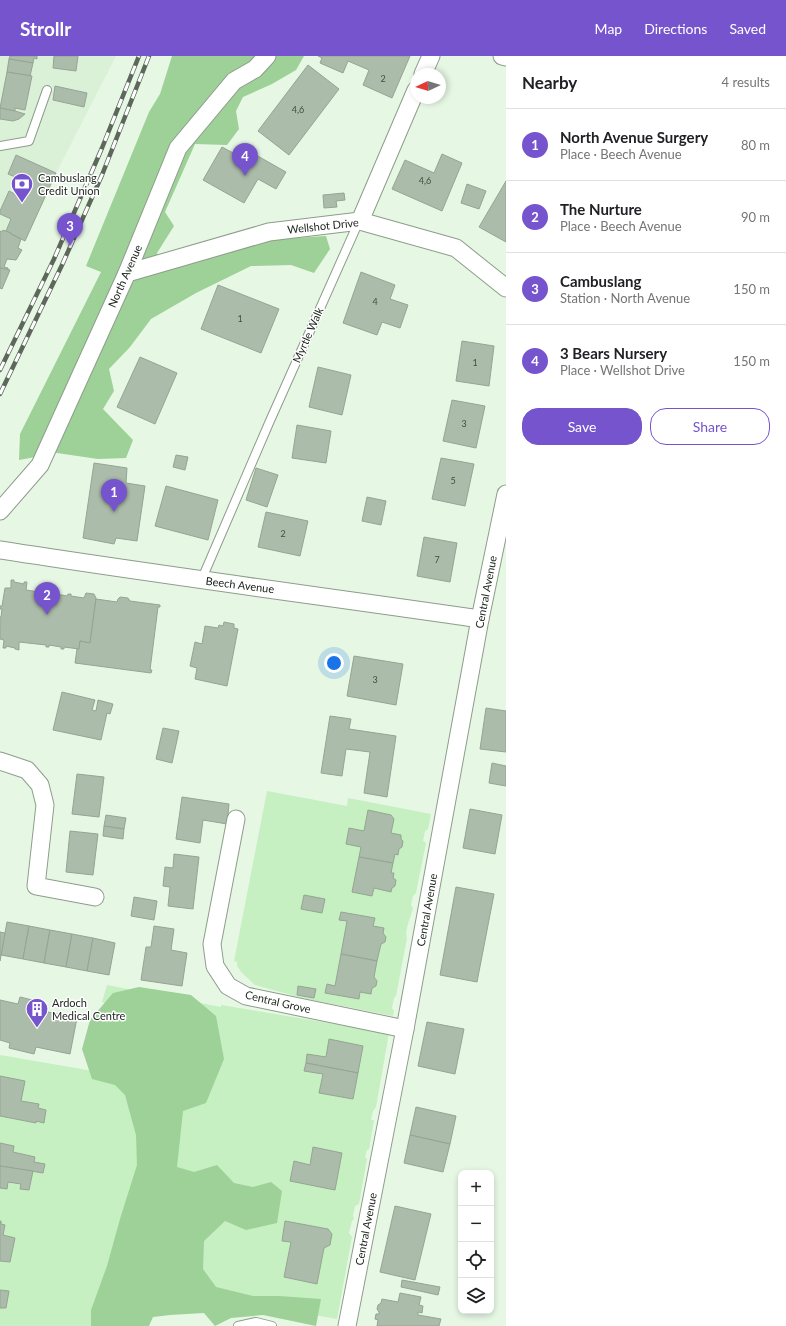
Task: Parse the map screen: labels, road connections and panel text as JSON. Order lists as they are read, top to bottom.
{
  "streets": {
    "street": [
      "Wellshot Drive",
      "North Avenue",
      "Myrtle Walk",
      "Beech Avenue",
      "Central Avenue",
      "Central Grove"
    ]
  },
  "crossings": [
    ["Wellshot Drive", "North Avenue"],
    ["Wellshot Drive", "Myrtle Walk"],
    ["Myrtle Walk", "Beech Avenue"],
    ["Beech Avenue", "Central Avenue"],
    ["Central Avenue", "Central Grove"]
  ],
  "places": {
    "bank": ["Cambuslang Credit Union"],
    "building": ["Ardoch Medical Centre"]
  },
  "house_numbers": [
    "2",
    "4,6",
    "4,6",
    "4",
    "1",
    "1",
    "3",
    "5",
    "2",
    "7",
    "3"
  ],
  "north": "left",
  "page": {
    "header": "Strollr",
    "nav": ["Map", "Directions", "Saved"],
    "heading": ["Nearby", "4 results"],
    "list": [
      {
        "mark": "1",
        "name": "North Avenue Surgery",
        "note": "Place · Beech Avenue",
        "value": "80 m"
      },
      {
        "mark": "2",
        "name": "The Nurture",
        "note": "Place · Beech Avenue",
        "value": "90 m"
      },
      {
        "mark": "3",
        "name": "Cambuslang",
        "note": "Station · North Avenue",
        "value": "150 m"
      },
      {
        "mark": "4",
        "name": "3 Bears Nursery",
        "note": "Place · Wellshot Drive",
        "value": "150 m"
      }
    ],
    "pins": [
      "4",
      "3",
      "1",
      "2"
    ],
    "buttons": ["Save", "Share"],
    "map_buttons": ["+", "−"]
  }
}
